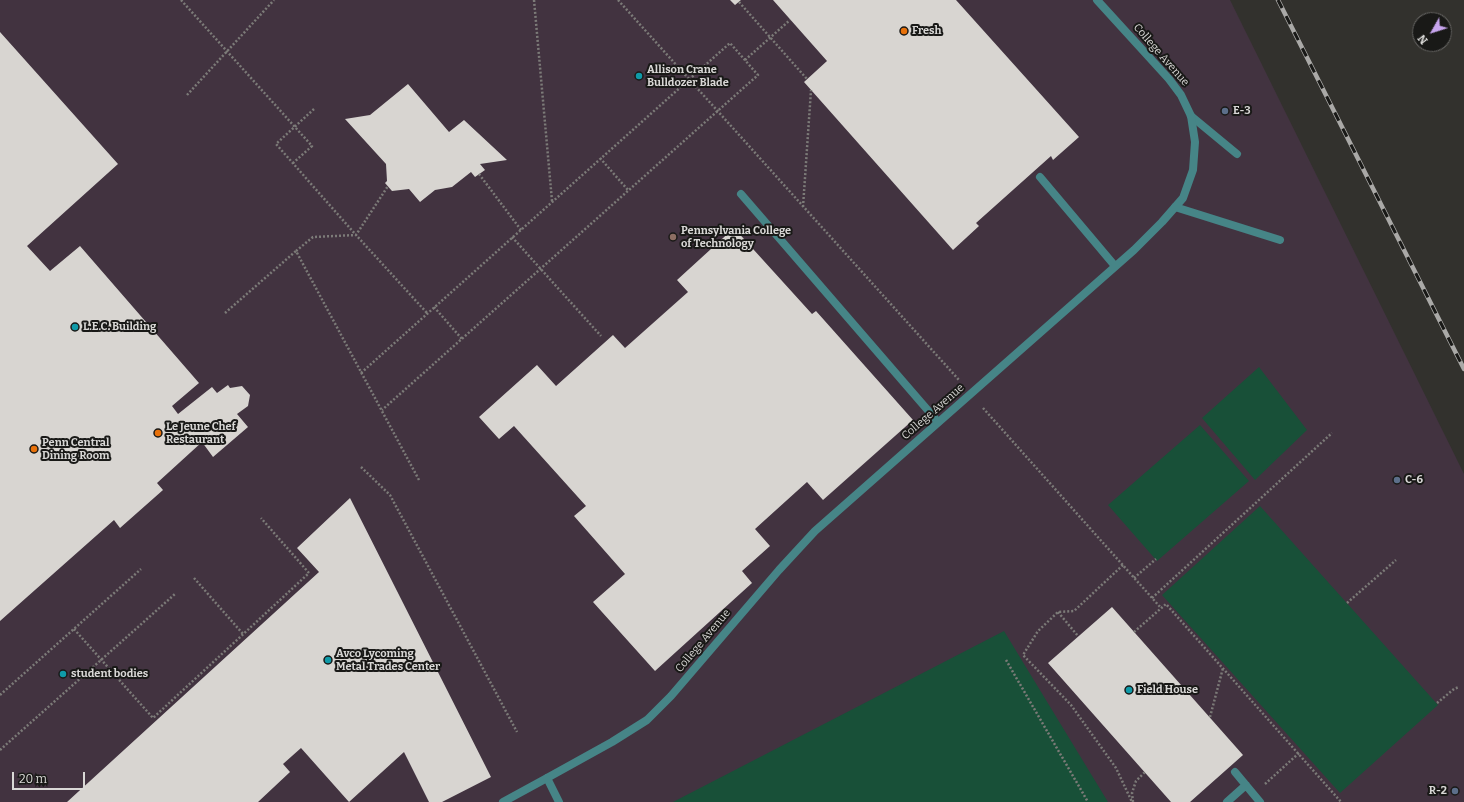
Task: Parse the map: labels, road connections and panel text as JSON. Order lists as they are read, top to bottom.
{
  "streets": {
    "street": ["College Avenue"]
  },
  "places": [
    "Fresh",
    "Allison Crane Bulldozer Blade",
    "E-3",
    "Pennsylvania College of Technology",
    "L.E.C. Building",
    "Le Jeune Chef Restaurant",
    "Penn Central Dining Room",
    "C-6",
    "Avco Lycoming Metal Trades Center",
    "student bodies",
    "Field House",
    "R-2"
  ],
  "scale_bar": "20 m",
  "north": "bottom left"
}
